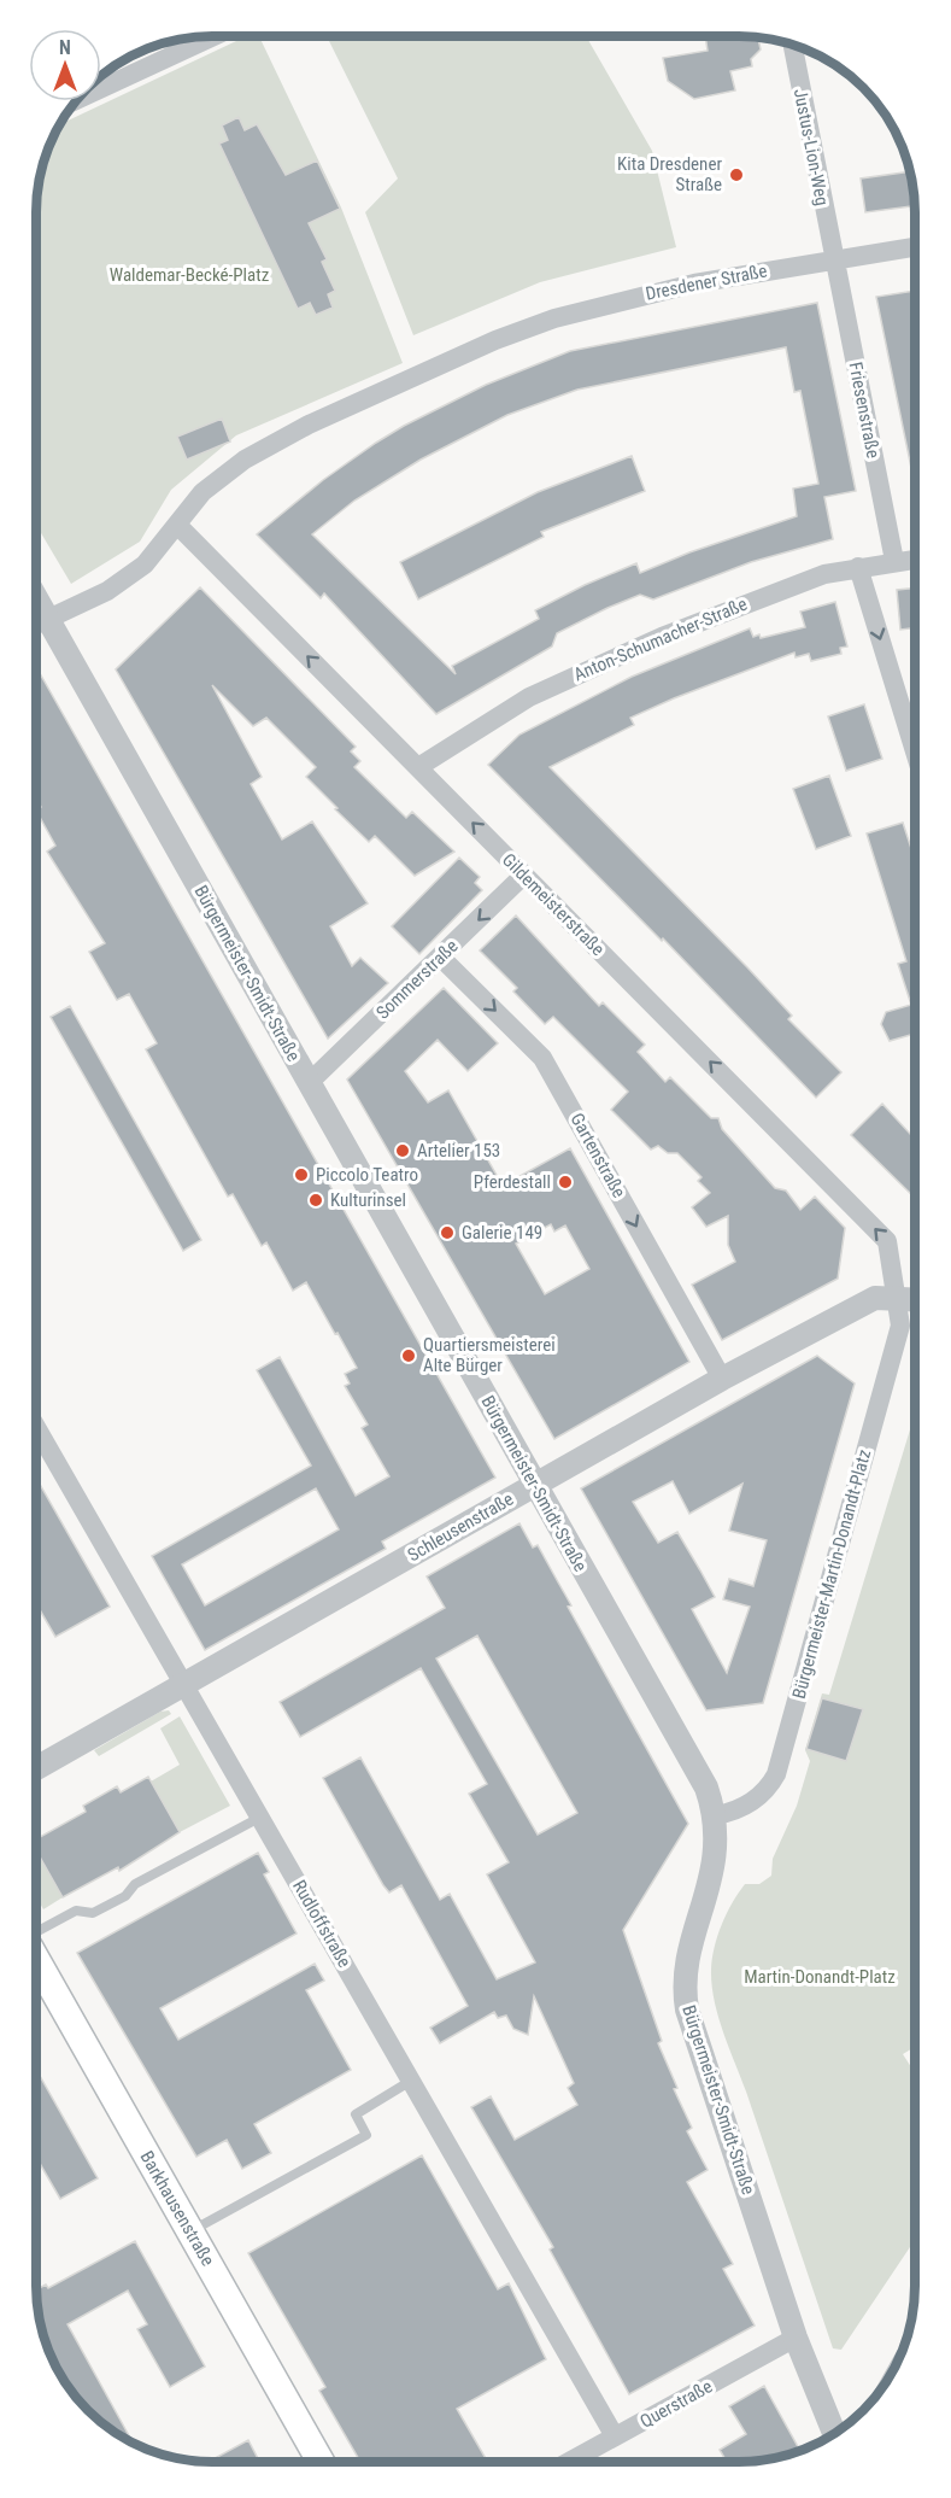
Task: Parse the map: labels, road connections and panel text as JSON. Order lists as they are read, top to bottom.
{
  "streets": {
    "main road": ["Barkhausenstraße"],
    "street": [
      "Justus-Lion-Weg",
      "Dresdener Straße",
      "Friesenstraße",
      "Anton-Schumacher-Straße",
      "Gildemeisterstraße",
      "Bürgermeister-Smidt-Straße",
      "Sommerstraße",
      "Gartenstraße",
      "Schleusenstraße",
      "Bürgermeister-Martin-Donandt-Platz",
      "Rudloffstraße",
      "Querstraße"
    ]
  },
  "crossings": [
    ["Justus-Lion-Weg", "Dresdener Straße"],
    ["Justus-Lion-Weg", "Friesenstraße"],
    ["Dresdener Straße", "Friesenstraße"],
    ["Dresdener Straße", "Gildemeisterstraße"],
    ["Friesenstraße", "Anton-Schumacher-Straße"],
    ["Anton-Schumacher-Straße", "Gildemeisterstraße"],
    ["Gildemeisterstraße", "Sommerstraße"],
    ["Gildemeisterstraße", "Schleusenstraße"],
    ["Gildemeisterstraße", "Bürgermeister-Martin-Donandt-Platz"],
    ["Bürgermeister-Smidt-Straße", "Sommerstraße"],
    ["Bürgermeister-Smidt-Straße", "Schleusenstraße"],
    ["Bürgermeister-Smidt-Straße", "Bürgermeister-Martin-Donandt-Platz"],
    ["Bürgermeister-Smidt-Straße", "Querstraße"],
    ["Sommerstraße", "Gartenstraße"],
    ["Gartenstraße", "Schleusenstraße"],
    ["Schleusenstraße", "Bürgermeister-Martin-Donandt-Platz"],
    ["Schleusenstraße", "Rudloffstraße"],
    ["Rudloffstraße", "Querstraße"]
  ],
  "one_way": ["Gildemeisterstraße", "Sommerstraße", "Gartenstraße"],
  "parks": ["Waldemar-Becké-Platz", "Martin-Donandt-Platz"],
  "places": [
    "Kita Dresdener Straße",
    "Artelier 153",
    "Piccolo Teatro",
    "Pferdestall",
    "Kulturinsel",
    "Galerie 149",
    "Quartiersmeisterei Alte Bürger"
  ],
  "north": "top"
}
